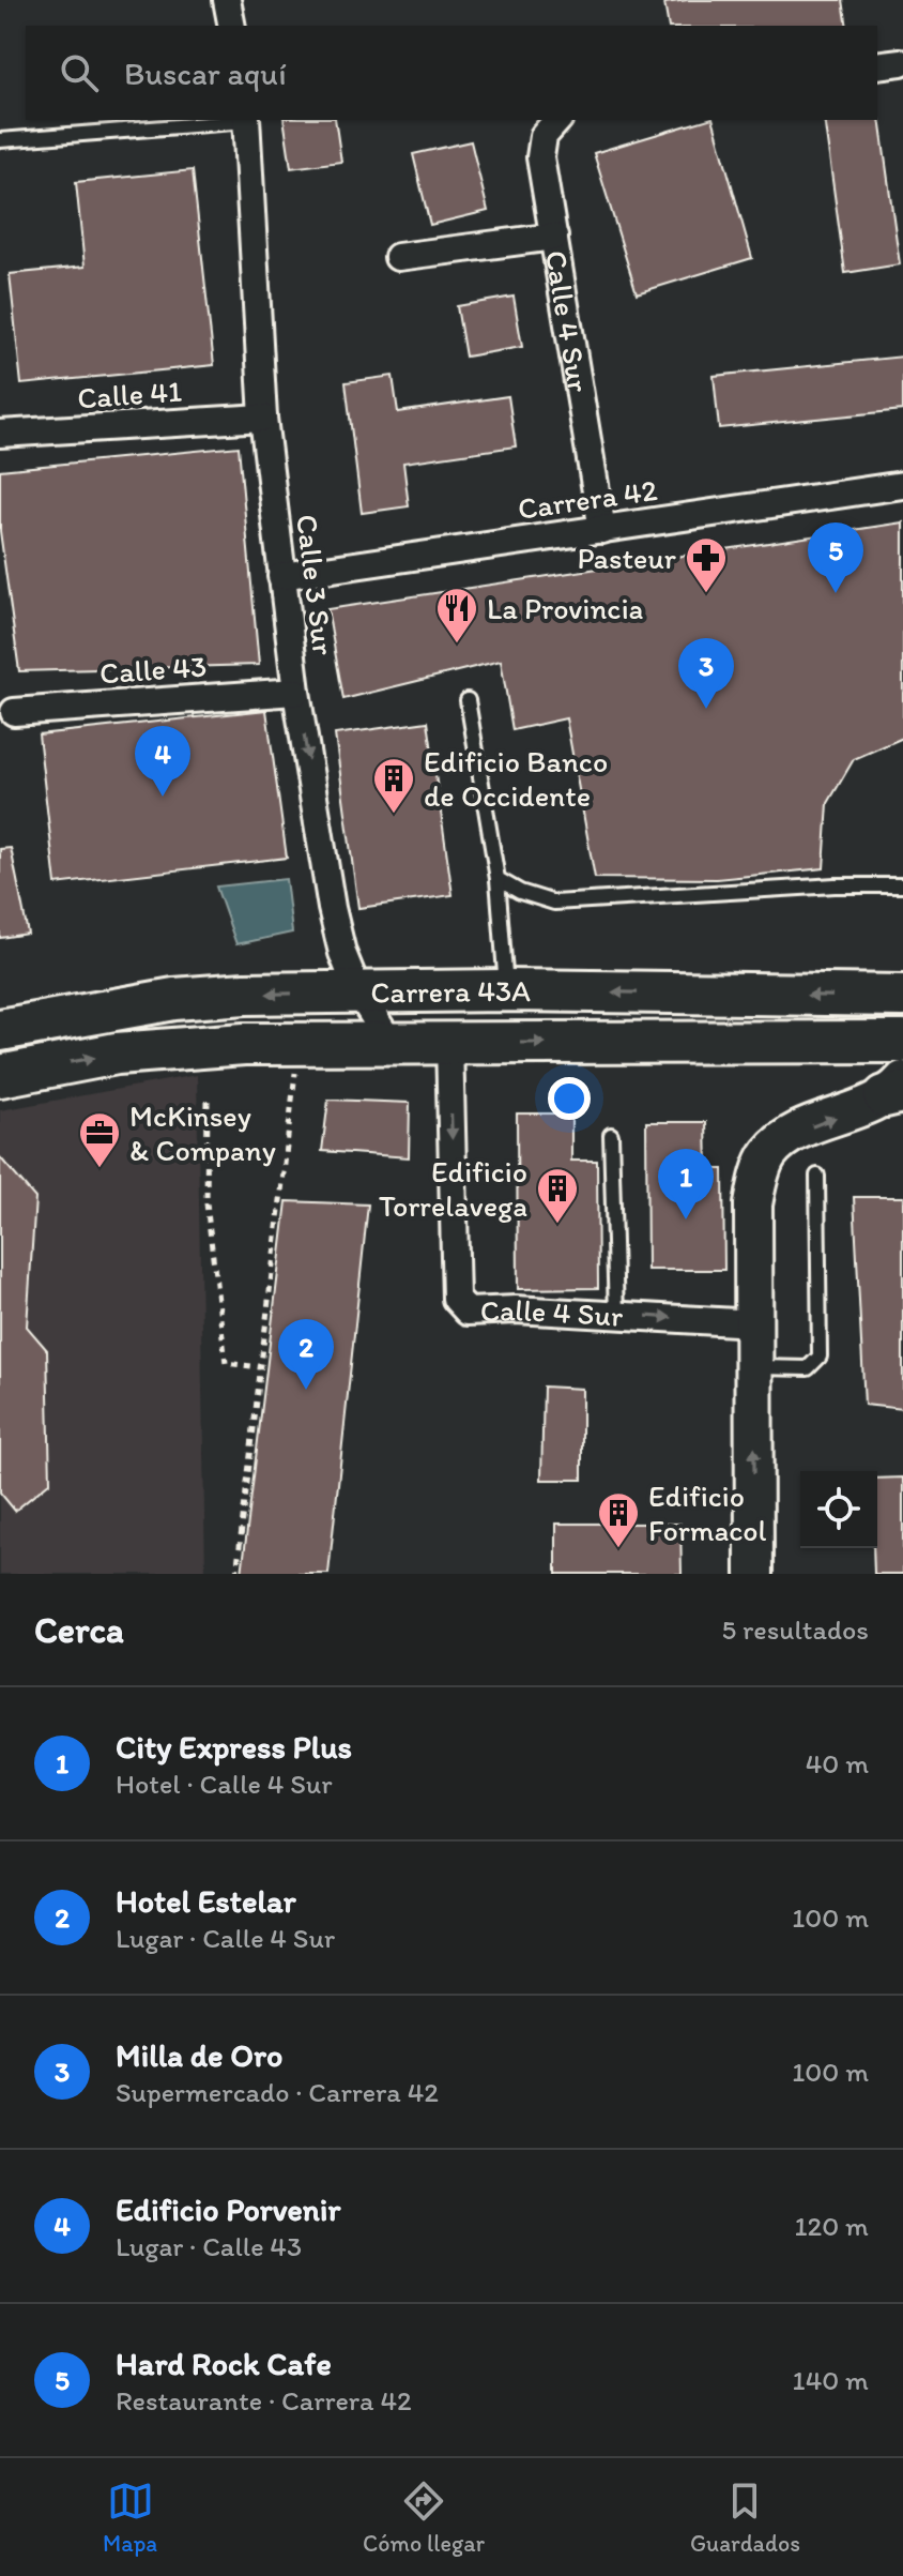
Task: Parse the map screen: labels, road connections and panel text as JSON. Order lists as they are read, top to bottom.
{
  "streets": {
    "main road": ["Carrera 43A"],
    "street": [
      "Calle 4 Sur",
      "Calle 41",
      "Carrera 42",
      "Calle 3 Sur",
      "Calle 43"
    ]
  },
  "crossings": [
    ["Calle 4 Sur", "Carrera 42"],
    ["Calle 4 Sur", "Carrera 43A"],
    ["Calle 41", "Calle 3 Sur"],
    ["Carrera 42", "Calle 3 Sur"],
    ["Calle 3 Sur", "Calle 43"],
    ["Calle 3 Sur", "Carrera 43A"]
  ],
  "places": {
    "pharmacy": ["Pasteur"],
    "restaurant": ["La Provincia"],
    "building": ["Edificio Banco de Occidente", "Edificio Torrelavega", "Edificio Formacol"],
    "office": ["McKinsey & Company"]
  },
  "page": {
    "search": "Buscar aquí",
    "pins": [
      "5",
      "3",
      "4",
      "1",
      "2"
    ],
    "heading": ["Cerca", "5 resultados"],
    "list": [
      {
        "mark": "1",
        "name": "City Express Plus",
        "note": "Hotel · Calle 4 Sur",
        "value": "40 m"
      },
      {
        "mark": "2",
        "name": "Hotel Estelar",
        "note": "Lugar · Calle 4 Sur",
        "value": "100 m"
      },
      {
        "mark": "3",
        "name": "Milla de Oro",
        "note": "Supermercado · Carrera 42",
        "value": "100 m"
      },
      {
        "mark": "4",
        "name": "Edificio Porvenir",
        "note": "Lugar · Calle 43",
        "value": "120 m"
      },
      {
        "mark": "5",
        "name": "Hard Rock Cafe",
        "note": "Restaurante · Carrera 42",
        "value": "140 m"
      }
    ],
    "nav": ["Mapa", "Cómo llegar", "Guardados"]
  }
}
